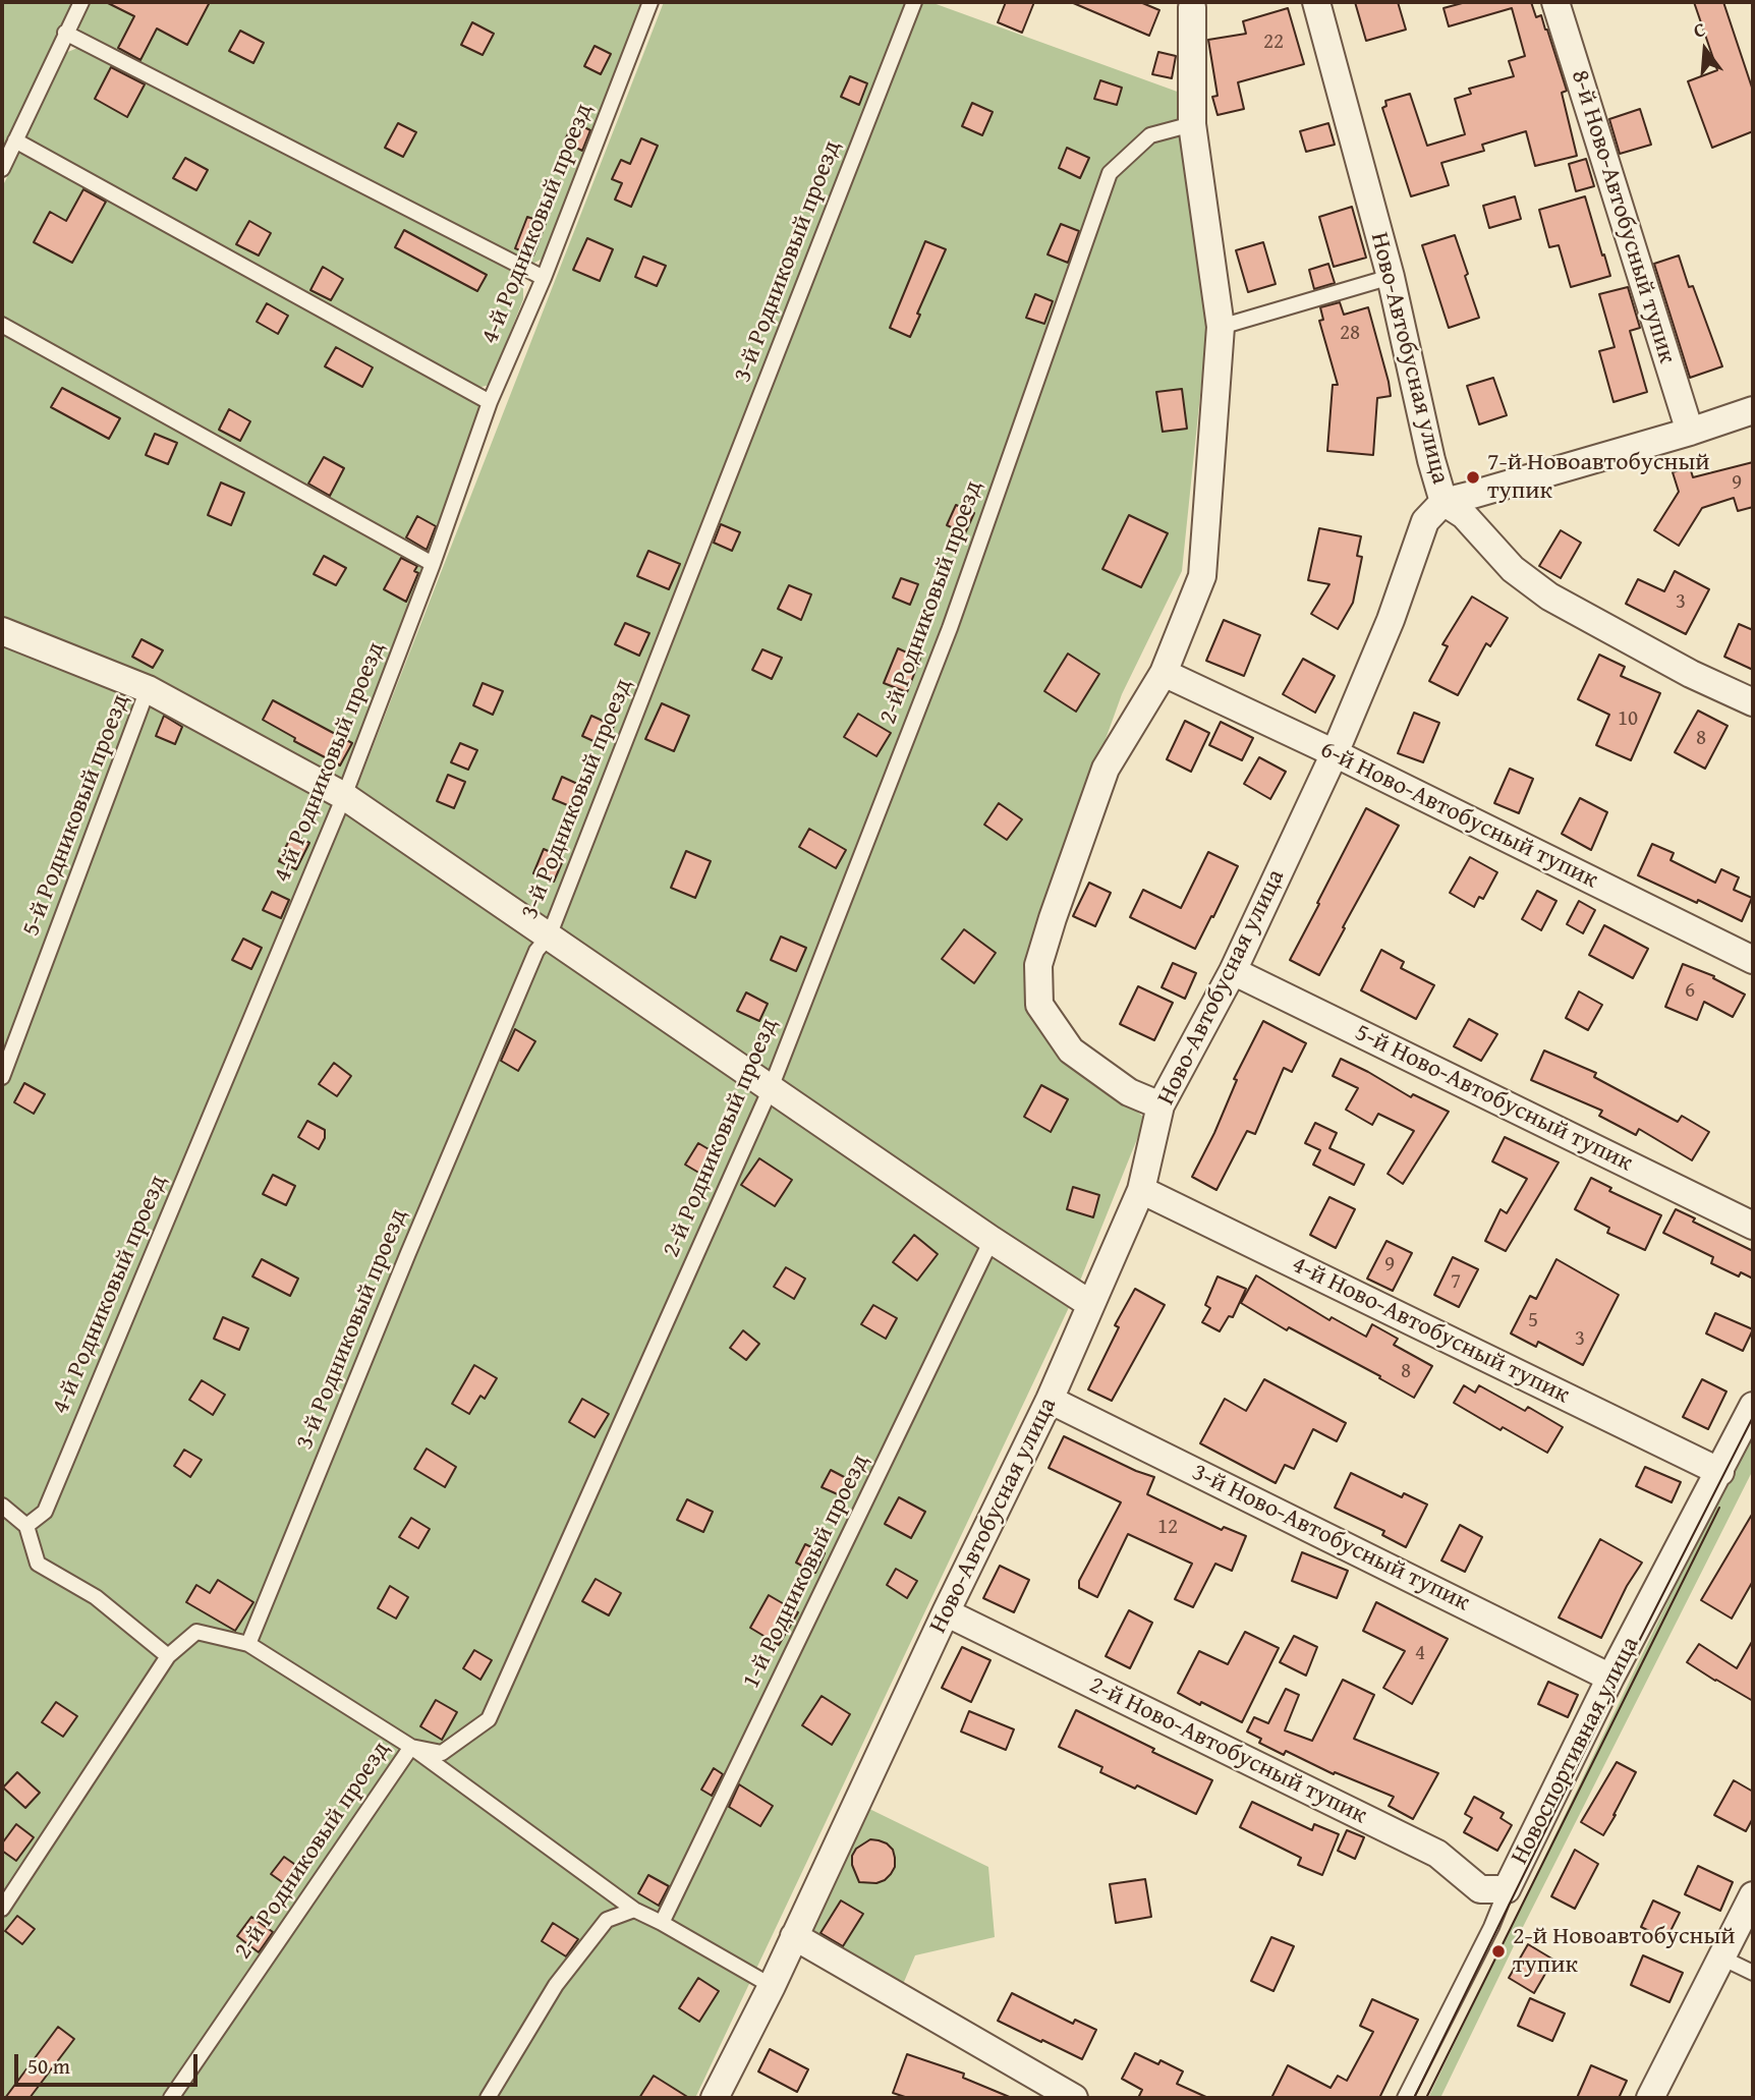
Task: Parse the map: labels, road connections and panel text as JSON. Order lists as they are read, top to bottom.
{
  "streets": {
    "street": [
      "8-й Ново-Автобусный тупик",
      "Ново-Автобусная улица",
      "6-й Ново-Автобусный тупик",
      "5-й Ново-Автобусный тупик",
      "4-й Ново-Автобусный тупик",
      "3-й Ново-Автобусный тупик",
      "2-й Ново-Автобусный тупик",
      "Новоспортивная улица"
    ],
    "lane": [
      "4-й Родниковый проезд",
      "3-й Родниковый проезд",
      "2-й Родниковый проезд",
      "5-й Родниковый проезд",
      "1-й Родниковый проезд"
    ]
  },
  "crossings": [
    ["Ново-Автобусная улица", "6-й Ново-Автобусный тупик"],
    ["Ново-Автобусная улица", "5-й Ново-Автобусный тупик"],
    ["Ново-Автобусная улица", "4-й Ново-Автобусный тупик"],
    ["Ново-Автобусная улица", "3-й Ново-Автобусный тупик"],
    ["Ново-Автобусная улица", "2-й Ново-Автобусный тупик"],
    ["4-й Ново-Автобусный тупик", "Новоспортивная улица"],
    ["3-й Ново-Автобусный тупик", "Новоспортивная улица"],
    ["2-й Ново-Автобусный тупик", "Новоспортивная улица"]
  ],
  "places": ["7-й Новоавтобусный тупик", "2-й Новоавтобусный тупик"],
  "house_numbers": [
    "22",
    "28",
    "9",
    "3",
    "10",
    "8",
    "6",
    "9",
    "7",
    "5",
    "3",
    "8",
    "12",
    "4"
  ],
  "scale_bar": "50 m",
  "north": "top"
}
